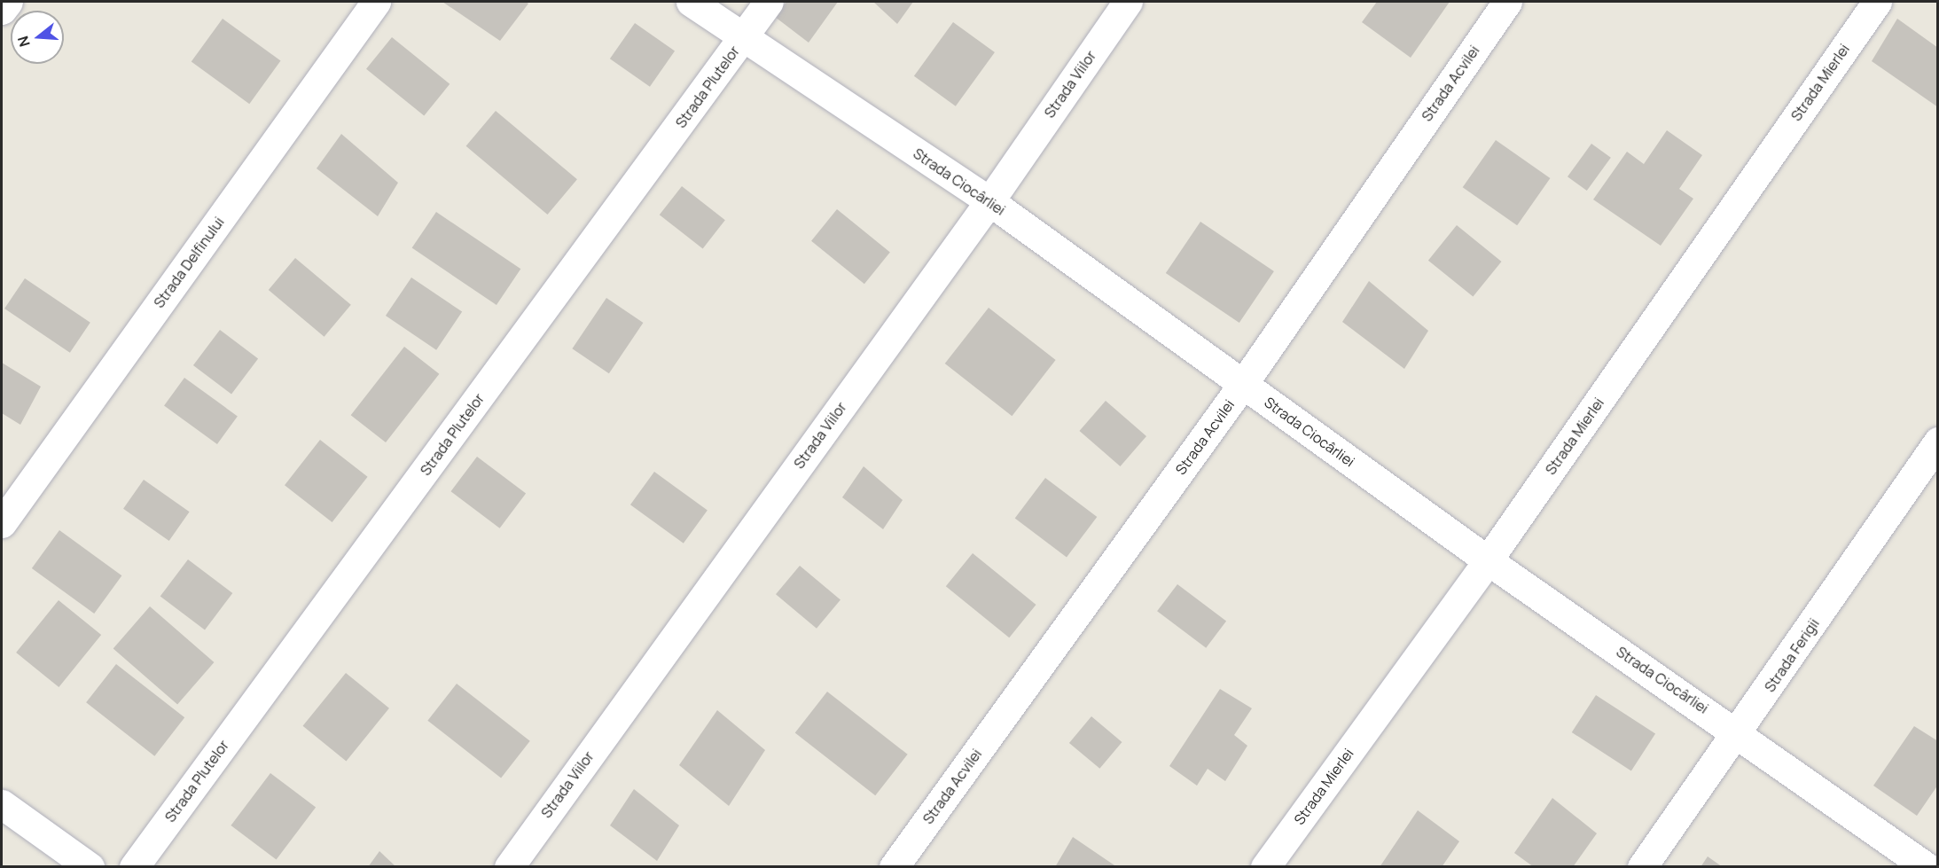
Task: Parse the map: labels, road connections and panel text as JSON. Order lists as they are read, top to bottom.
{
  "streets": {
    "street": [
      "Strada Mierlei",
      "Strada Acvilei",
      "Strada Viilor",
      "Strada Plutelor",
      "Strada Ciocârliei",
      "Strada Delfinului",
      "Strada Ferigii"
    ]
  },
  "crossings": [
    ["Strada Mierlei", "Strada Ciocârliei"],
    ["Strada Acvilei", "Strada Ciocârliei"],
    ["Strada Viilor", "Strada Ciocârliei"],
    ["Strada Plutelor", "Strada Ciocârliei"],
    ["Strada Ciocârliei", "Strada Ferigii"]
  ],
  "north": "left"
}
